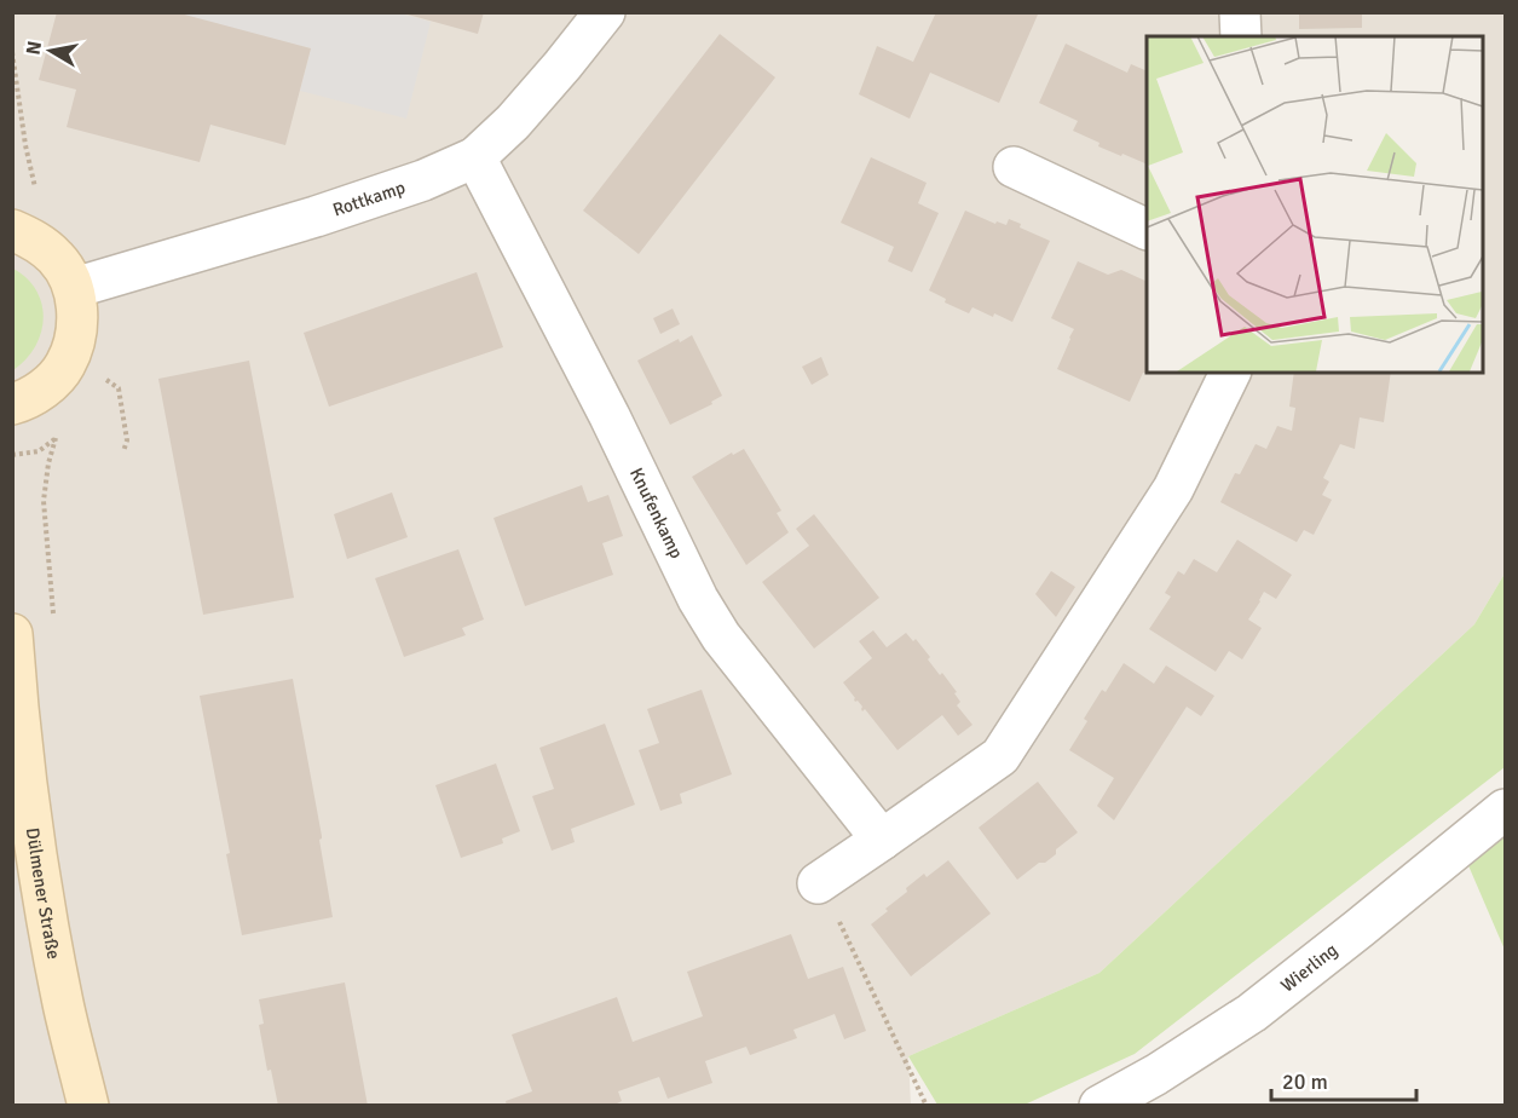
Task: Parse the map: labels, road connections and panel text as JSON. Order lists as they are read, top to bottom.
{
  "streets": {
    "main road": ["Dülmener Straße"],
    "street": ["Rottkamp", "Knufenkamp", "Wierling"]
  },
  "crossings": [
    ["Rottkamp", "Knufenkamp"]
  ],
  "scale_bar": "20 m",
  "north": "left"
}
